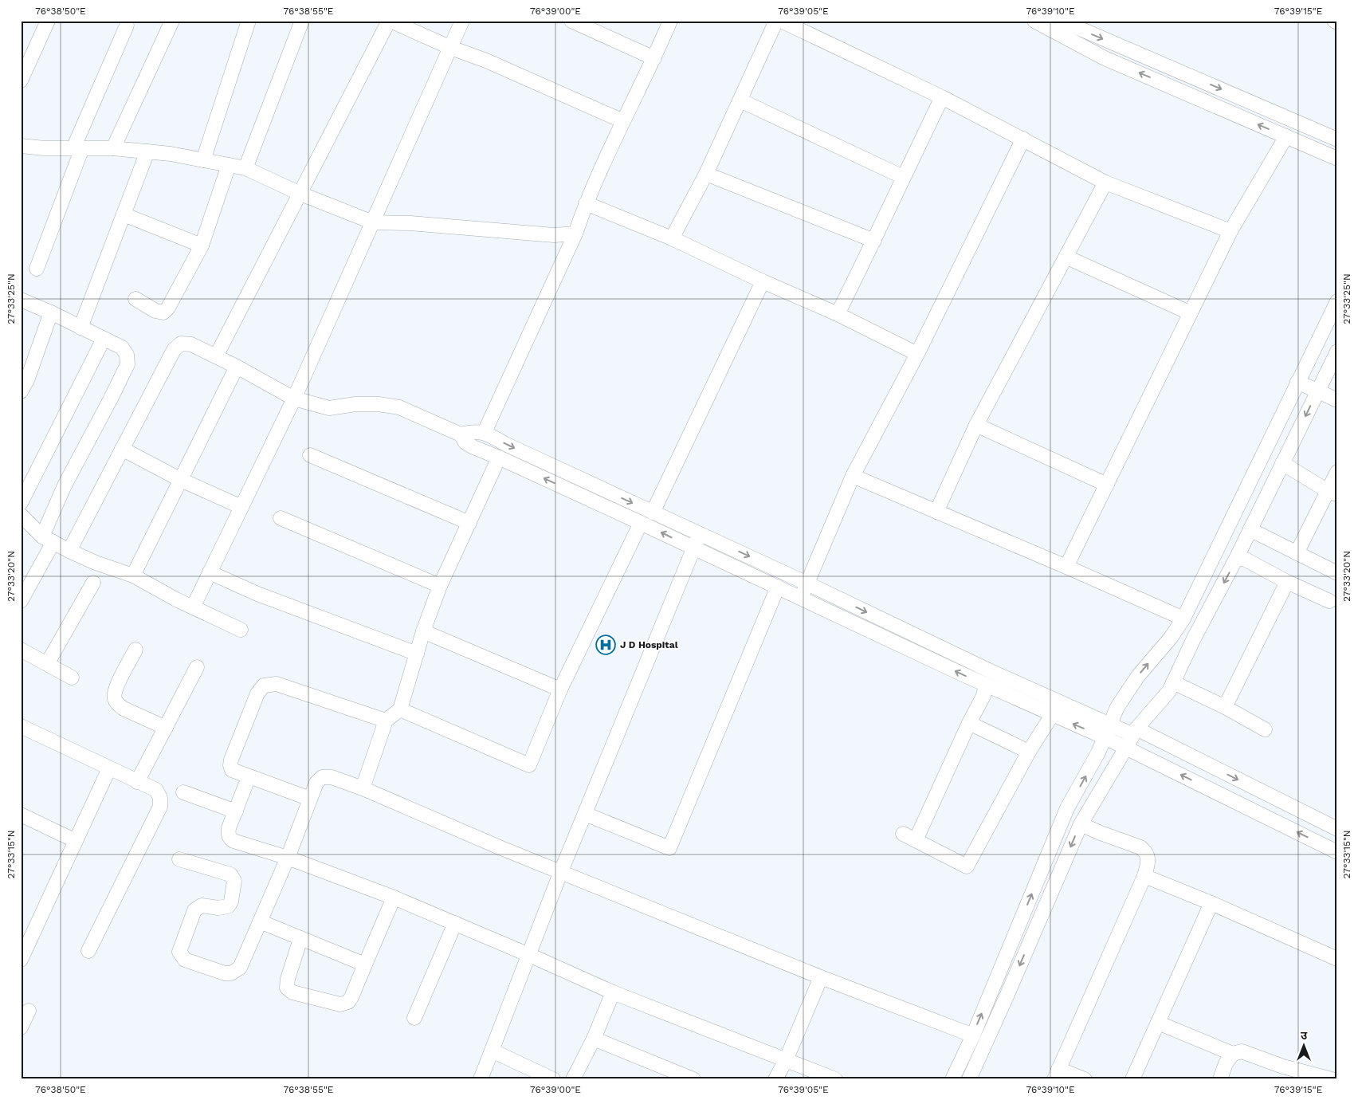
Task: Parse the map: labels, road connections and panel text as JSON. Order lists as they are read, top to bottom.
{
  "places": {
    "hospital": ["J D Hospital"]
  },
  "north": "top",
  "coordinates": [
    "76°38'50\"E",
    "76°38'55\"E",
    "76°39'00\"E",
    "76°39'05\"E",
    "76°39'10\"E",
    "76°39'15\"E",
    "27°33'25\"N",
    "27°33'20\"N",
    "27°33'15\"N"
  ]
}
